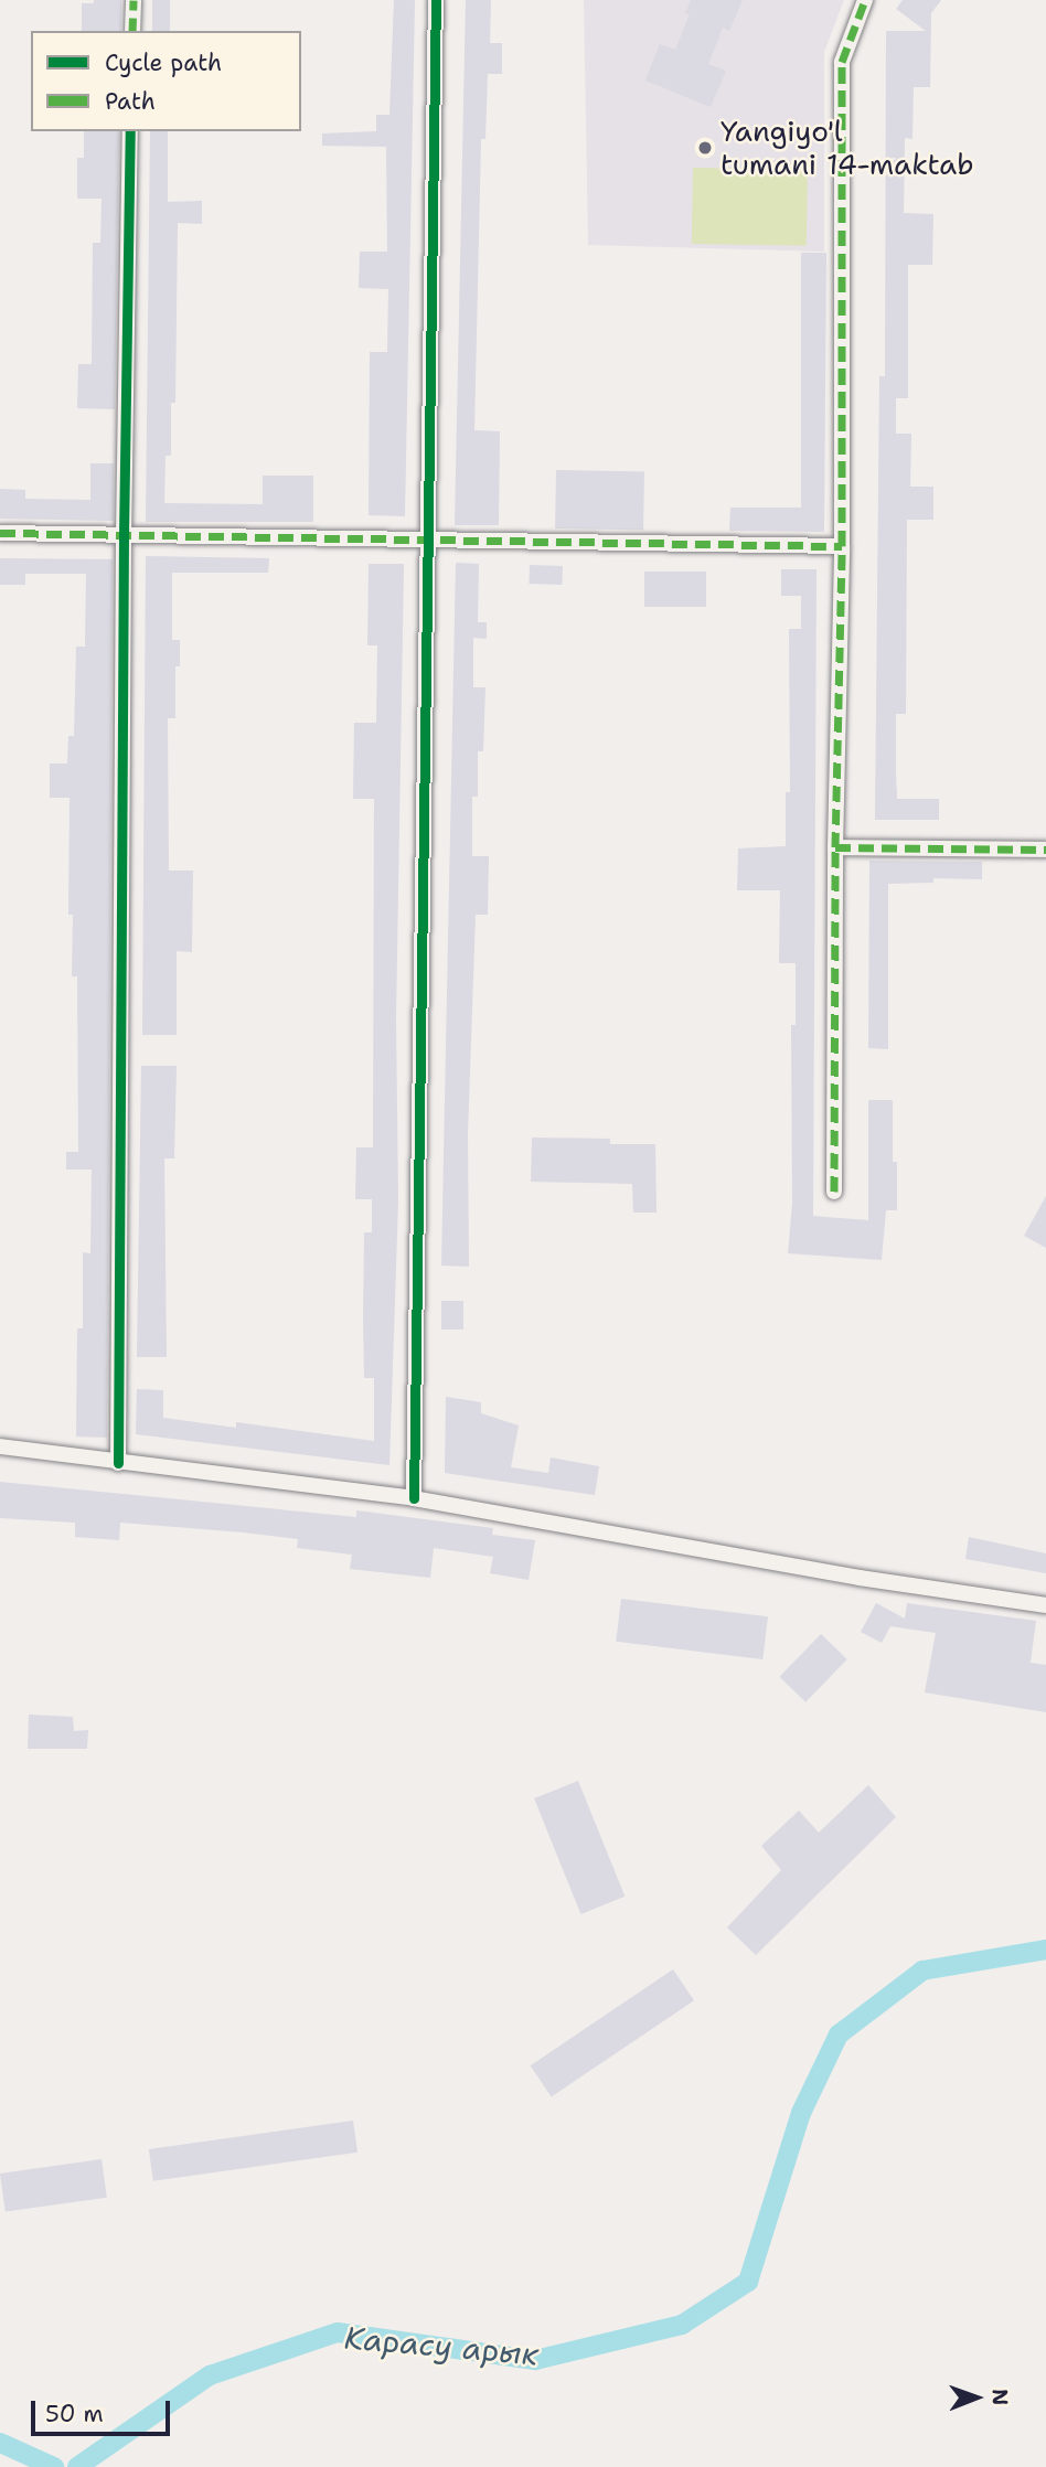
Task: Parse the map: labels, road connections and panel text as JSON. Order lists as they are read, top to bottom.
{
  "water": ["Карасу арык"],
  "places": ["Yangiyo'l tumani 14-maktab"],
  "legend": ["Cycle path", "Path"],
  "scale_bar": "50 m",
  "north": "right"
}
